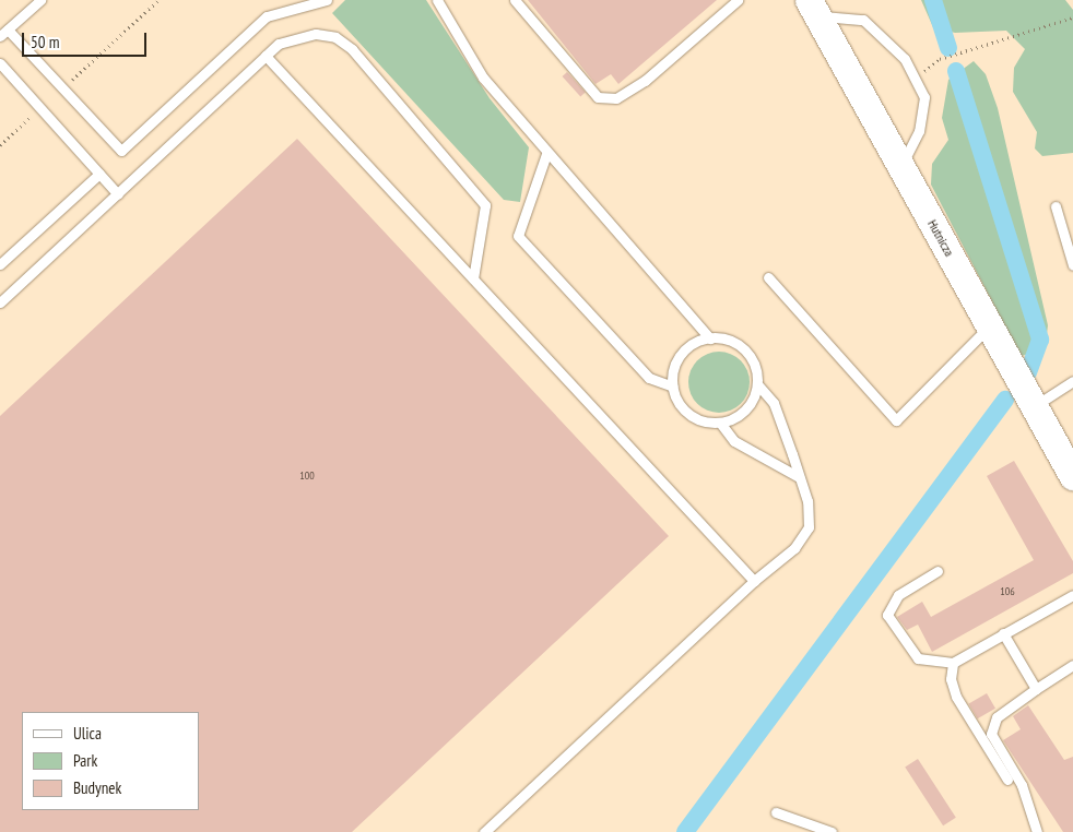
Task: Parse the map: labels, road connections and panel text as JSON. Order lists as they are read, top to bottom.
{
  "streets": {
    "street": ["Hutnicza"]
  },
  "house_numbers": ["100", "106"],
  "legend": ["Ulica", "Park", "Budynek"],
  "scale_bar": "50 m"
}
